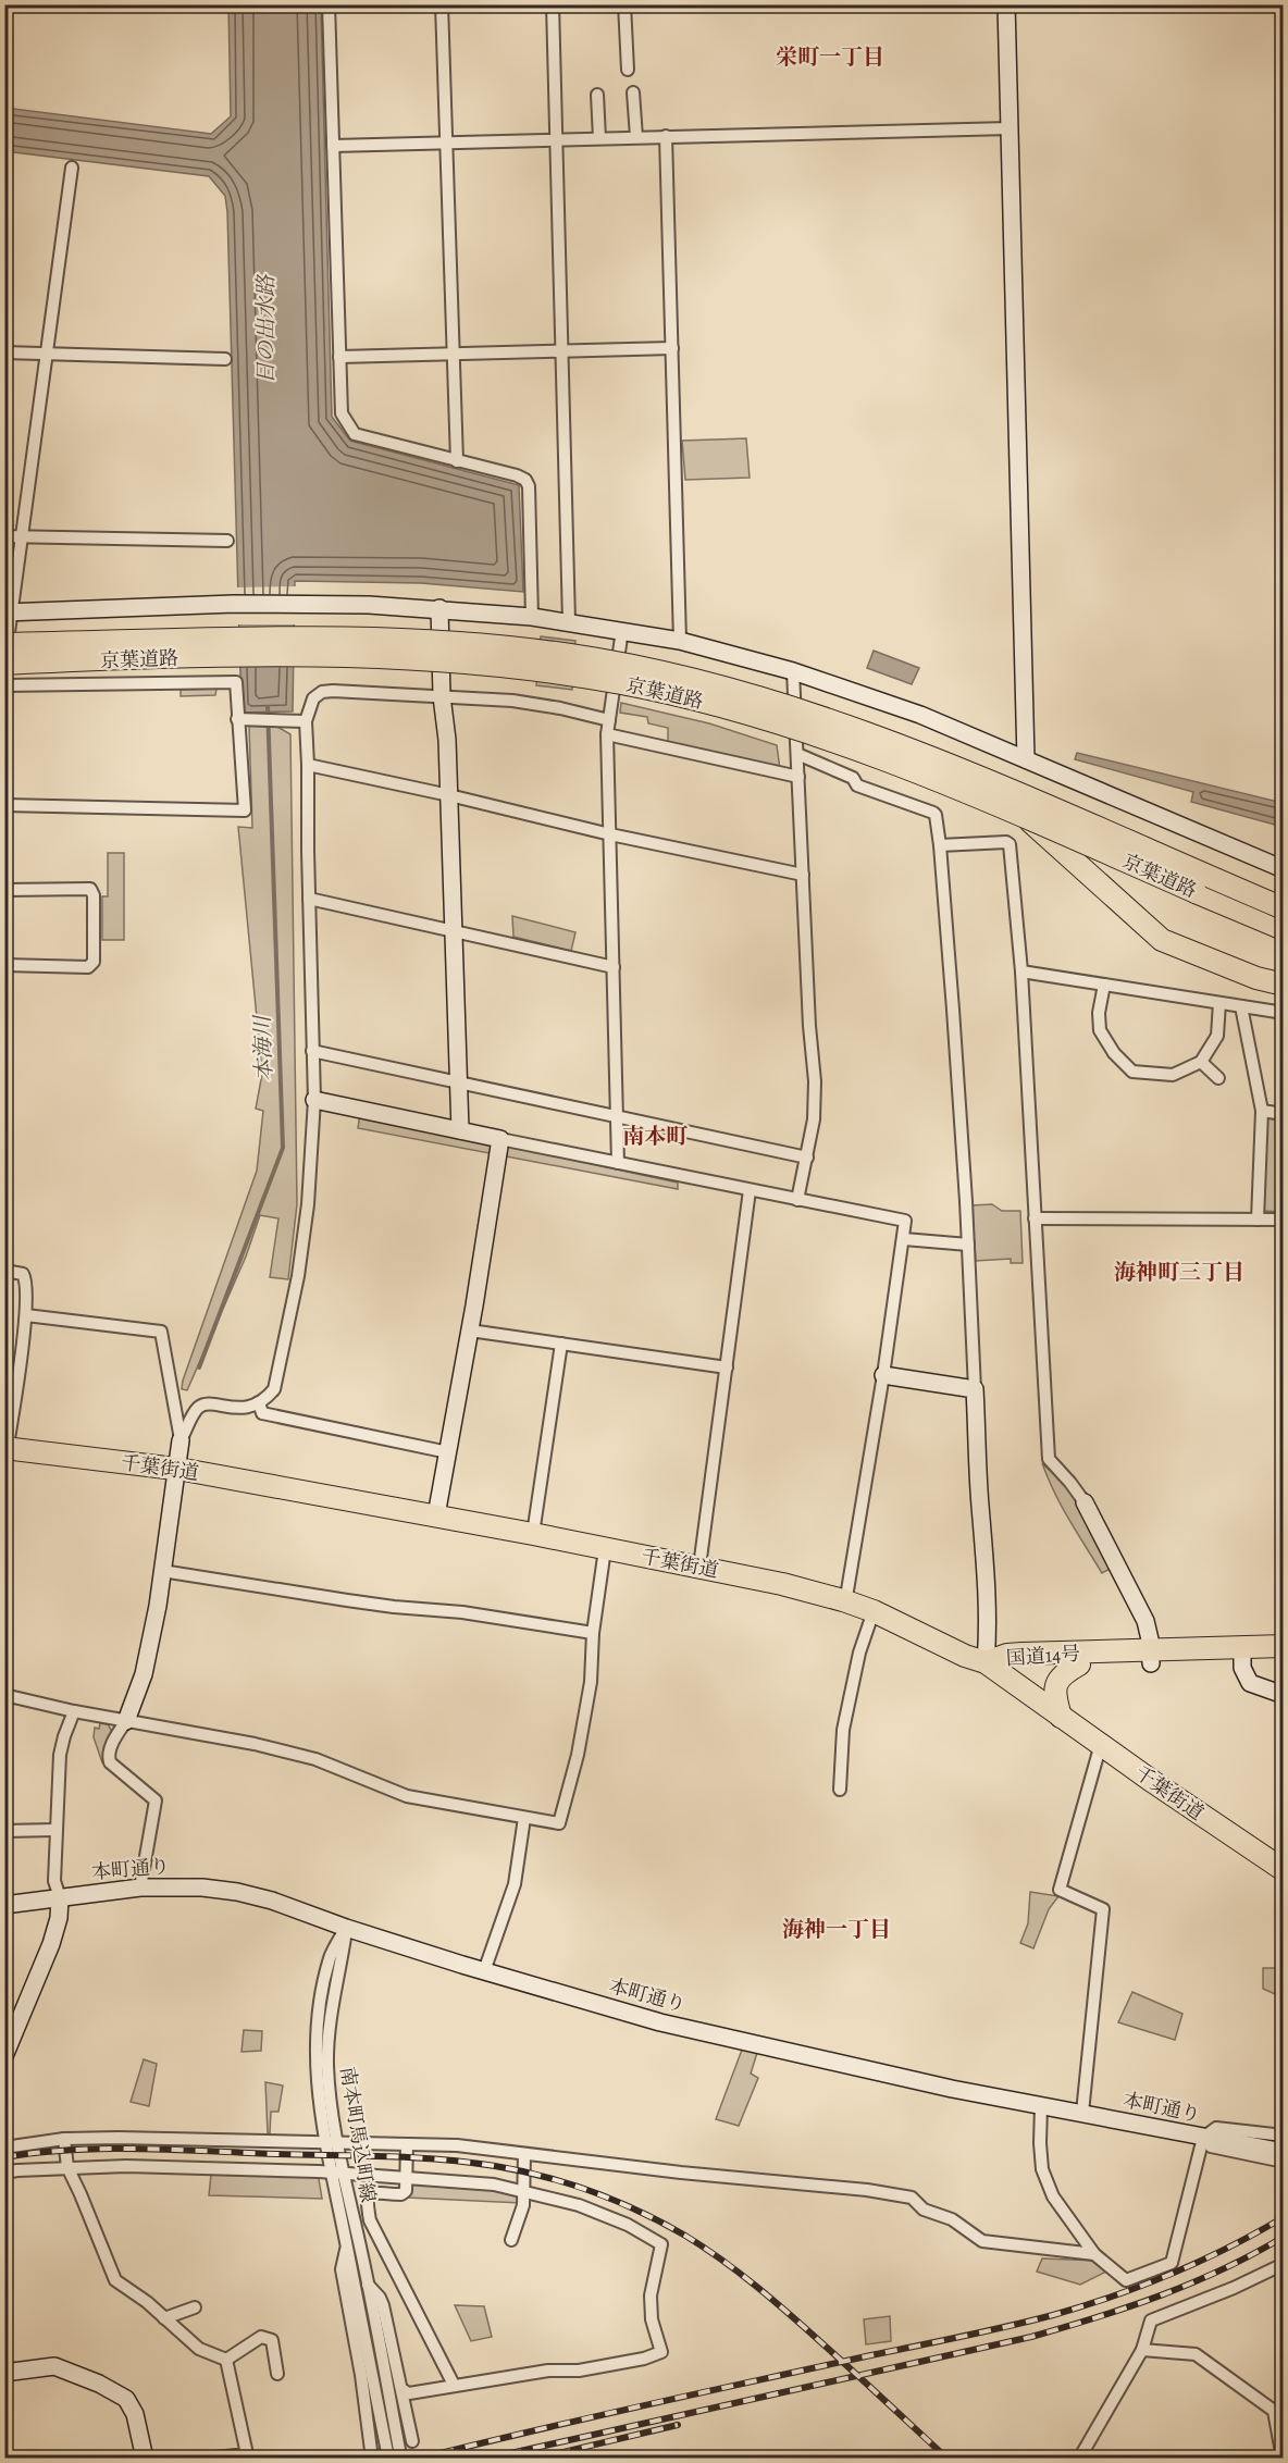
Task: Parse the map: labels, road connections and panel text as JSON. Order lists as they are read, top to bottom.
{
  "streets": {
    "highway": ["京葉道路", "千葉街道", "国道14号"],
    "street": ["本町通り", "南本町馬込町線"]
  },
  "crossings": [
    ["千葉街道", "国道14号"],
    ["本町通り", "南本町馬込町線"]
  ],
  "districts": [
    "栄町一丁目",
    "南本町",
    "海神町三丁目",
    "海神一丁目"
  ],
  "water": ["日の出水路", "本海川"]
}
